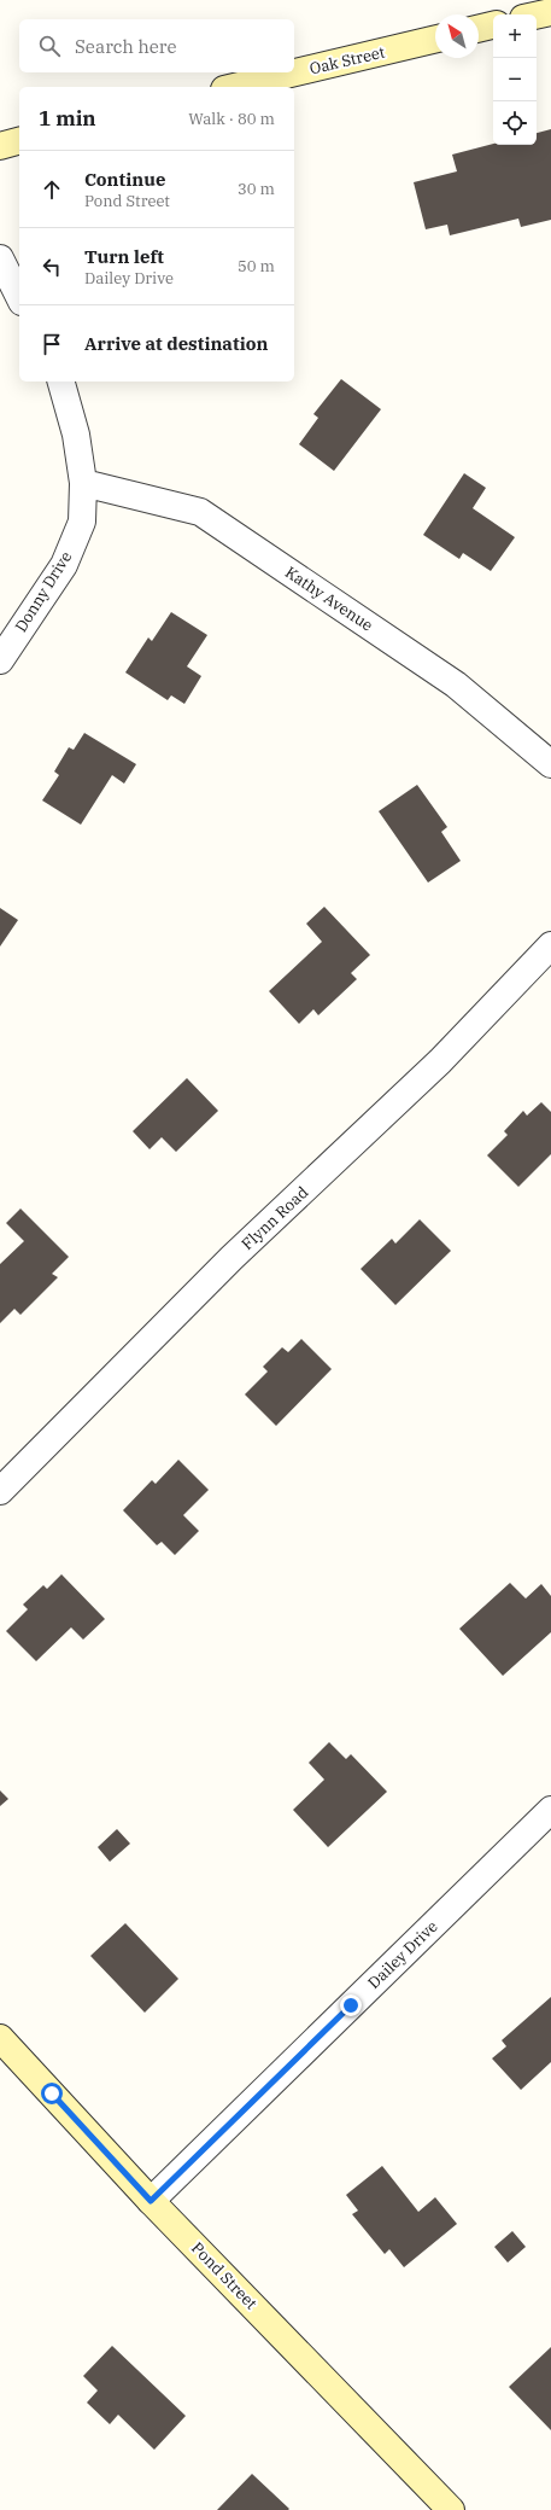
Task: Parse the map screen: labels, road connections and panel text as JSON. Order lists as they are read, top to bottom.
{
  "streets": {
    "main road": ["Oak Street", "Pond Street"],
    "street": [
      "Donny Drive",
      "Kathy Avenue",
      "Flynn Road",
      "Dailey Drive"
    ]
  },
  "crossings": [
    ["Donny Drive", "Kathy Avenue"],
    ["Dailey Drive", "Pond Street"]
  ],
  "north": "top left",
  "page": {
    "map_buttons": ["+", "−"],
    "search": "Search here",
    "heading": ["1 min", "Walk · 80 m"],
    "list": [
      ["Continue", "Pond Street", "30 m"],
      ["Turn left", "Dailey Drive", "50 m"],
      "Arrive at destination"
    ]
  }
}
